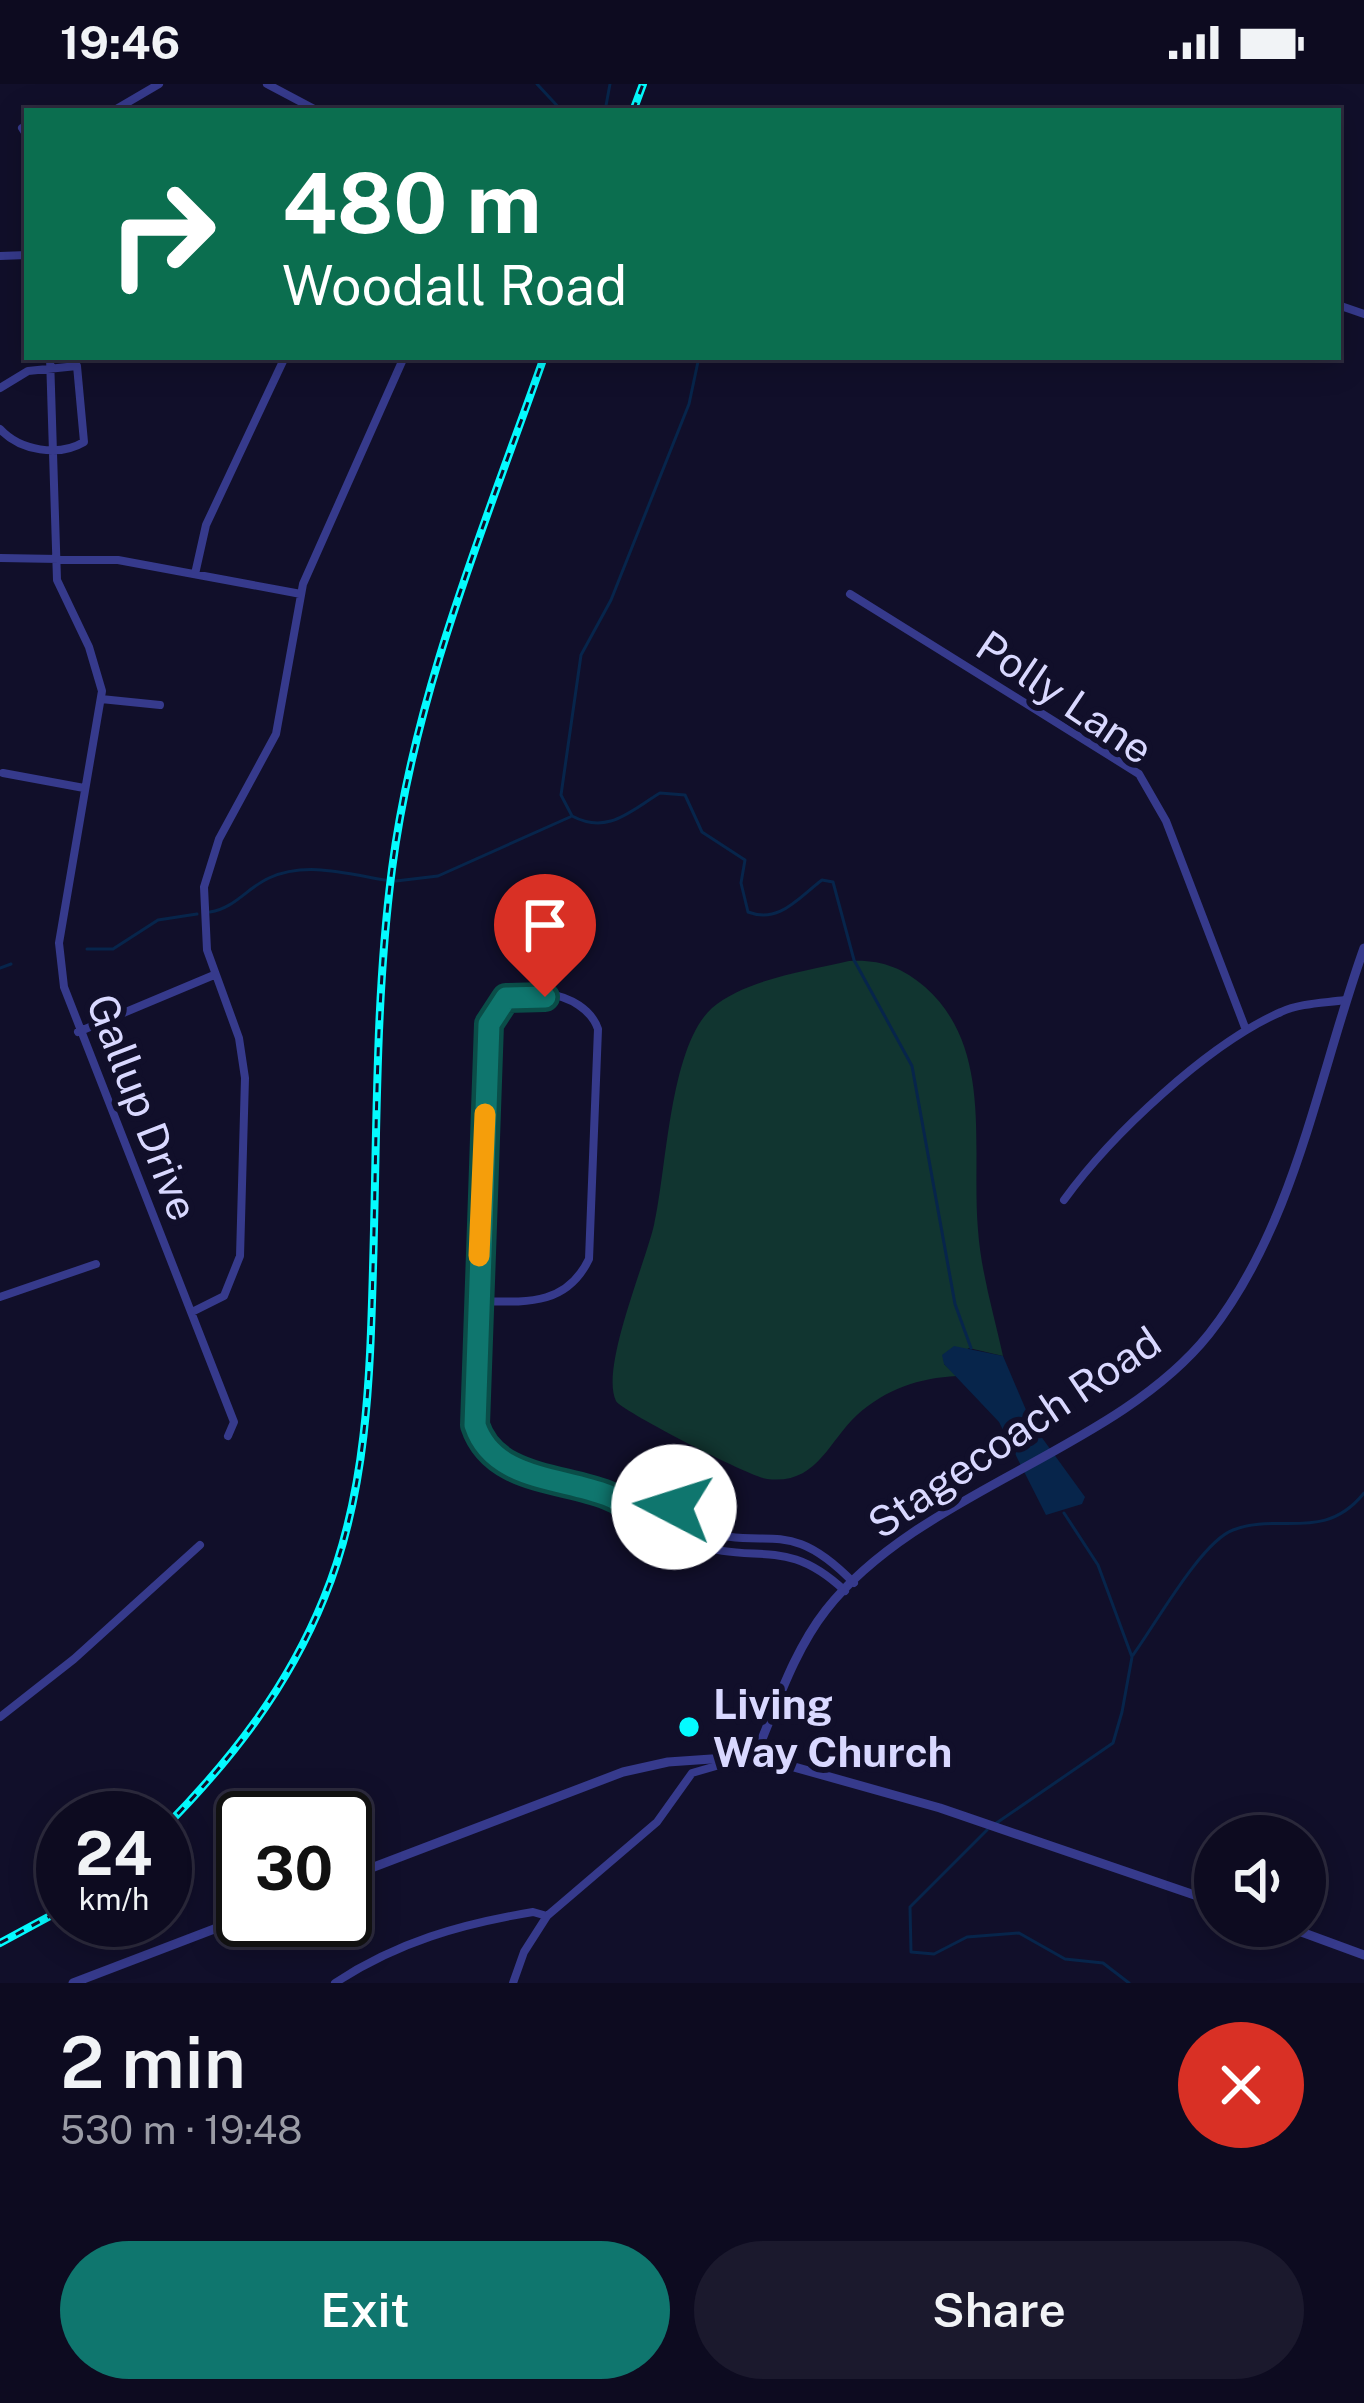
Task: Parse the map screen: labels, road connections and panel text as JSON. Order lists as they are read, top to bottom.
{
  "streets": {
    "street": ["Polly Lane", "Gallup Drive", "Stagecoach Road"]
  },
  "places": ["Living Way Church"],
  "page": {
    "status": "19:46",
    "turn": ["480 m", "Woodall Road"],
    "speed": "24 km/h",
    "limit": "30",
    "heading": ["2 min", "530 m · 19:48"],
    "buttons": ["Exit", "Share"]
  }
}
